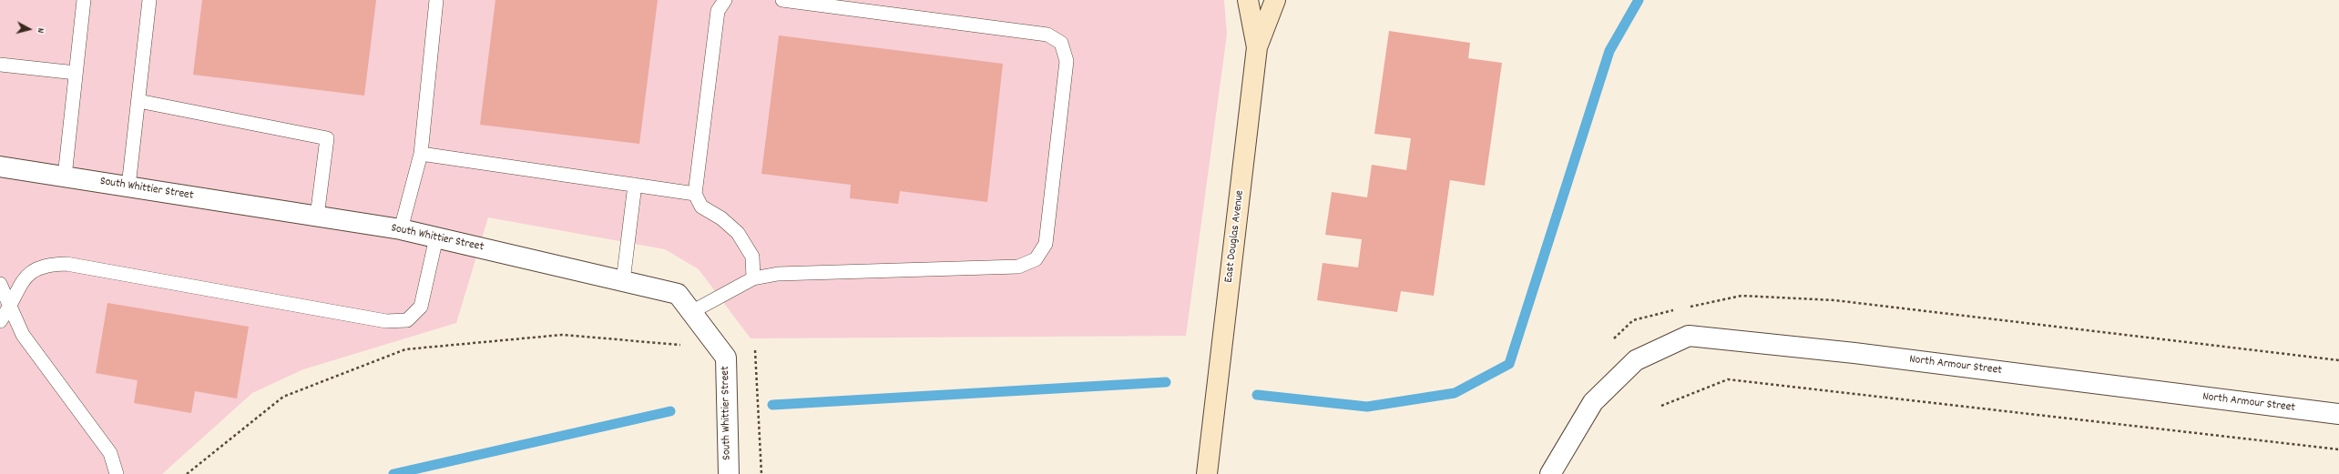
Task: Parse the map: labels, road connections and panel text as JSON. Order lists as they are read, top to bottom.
{
  "streets": {
    "street": ["South Whittier Street", "East Douglas Avenue", "North Armour Street"]
  },
  "north": "right"
}
